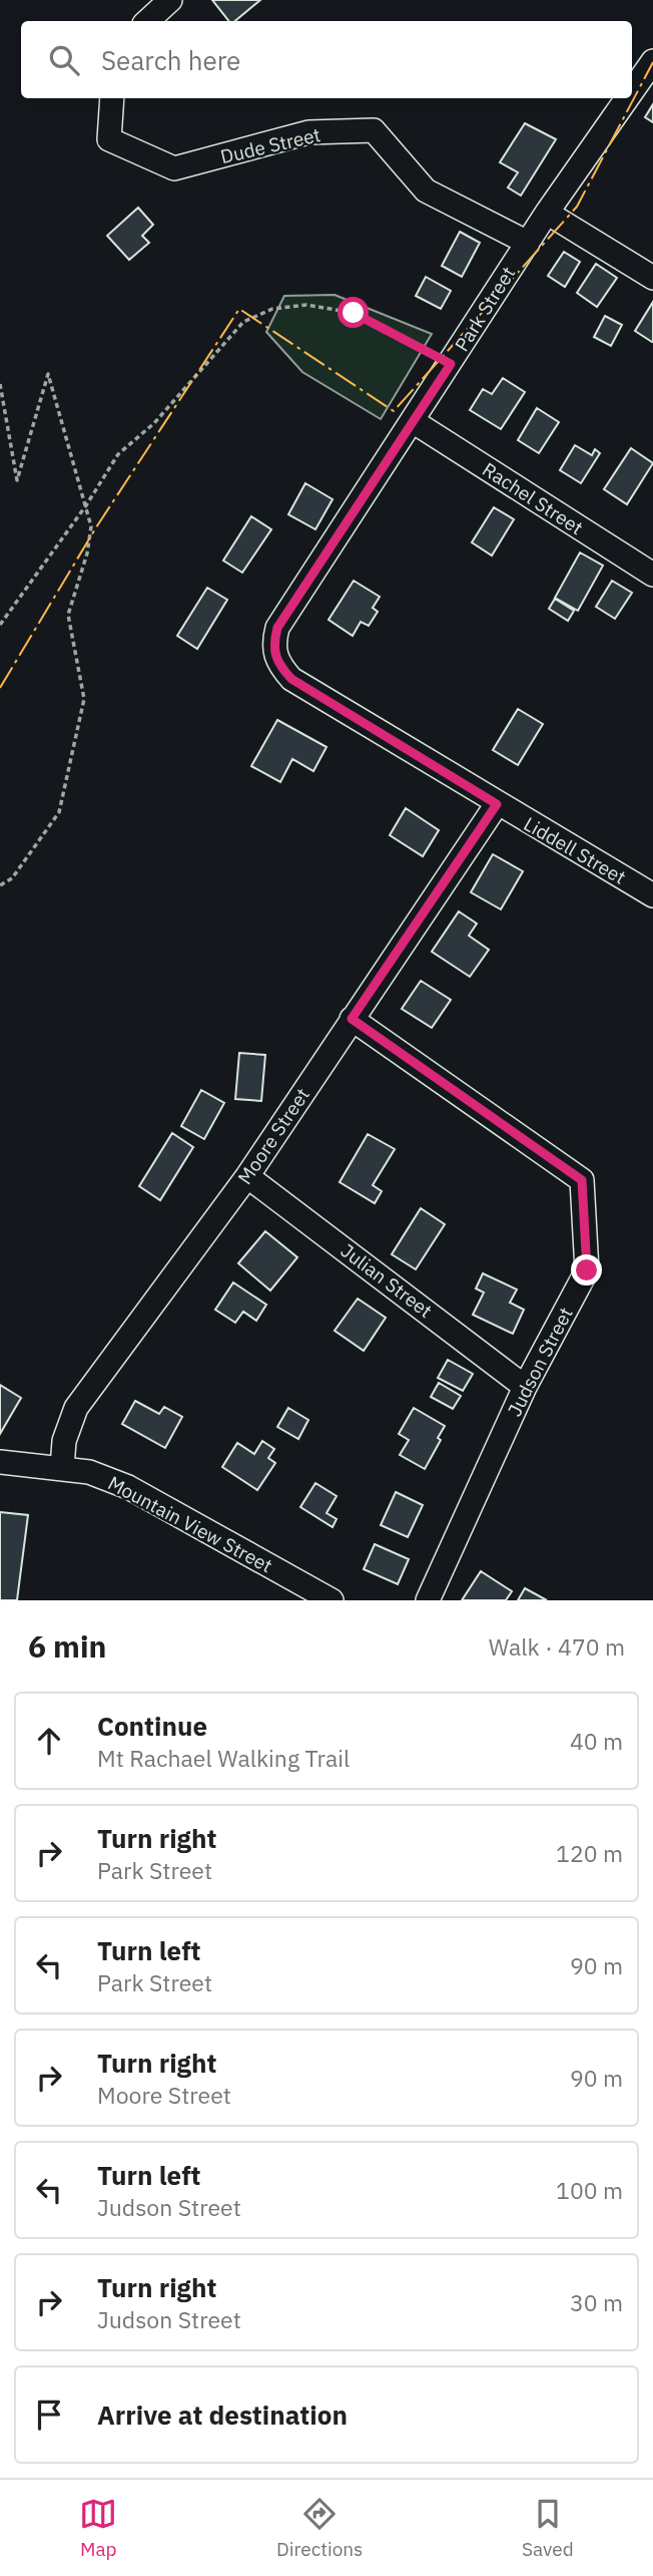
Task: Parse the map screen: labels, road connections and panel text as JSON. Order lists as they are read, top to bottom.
{
  "streets": {
    "street": [
      "Dude Street",
      "Park Street",
      "Rachel Street",
      "Liddell Street",
      "Moore Street",
      "Julian Street",
      "Judson Street",
      "Mountain View Street"
    ]
  },
  "crossings": [
    ["Dude Street", "Park Street"],
    ["Park Street", "Rachel Street"],
    ["Park Street", "Liddell Street"],
    ["Park Street", "Moore Street"],
    ["Liddell Street", "Moore Street"],
    ["Moore Street", "Julian Street"],
    ["Moore Street", "Judson Street"],
    ["Moore Street", "Mountain View Street"],
    ["Julian Street", "Judson Street"]
  ],
  "page": {
    "search": "Search here",
    "heading": ["6 min", "Walk · 470 m"],
    "list": [
      ["Continue", "Mt Rachael Walking Trail", "40 m"],
      ["Turn right", "Park Street", "120 m"],
      ["Turn left", "Park Street", "90 m"],
      ["Turn right", "Moore Street", "90 m"],
      ["Turn left", "Judson Street", "100 m"],
      ["Turn right", "Judson Street", "30 m"],
      "Arrive at destination"
    ],
    "nav": ["Map", "Directions", "Saved"]
  }
}
